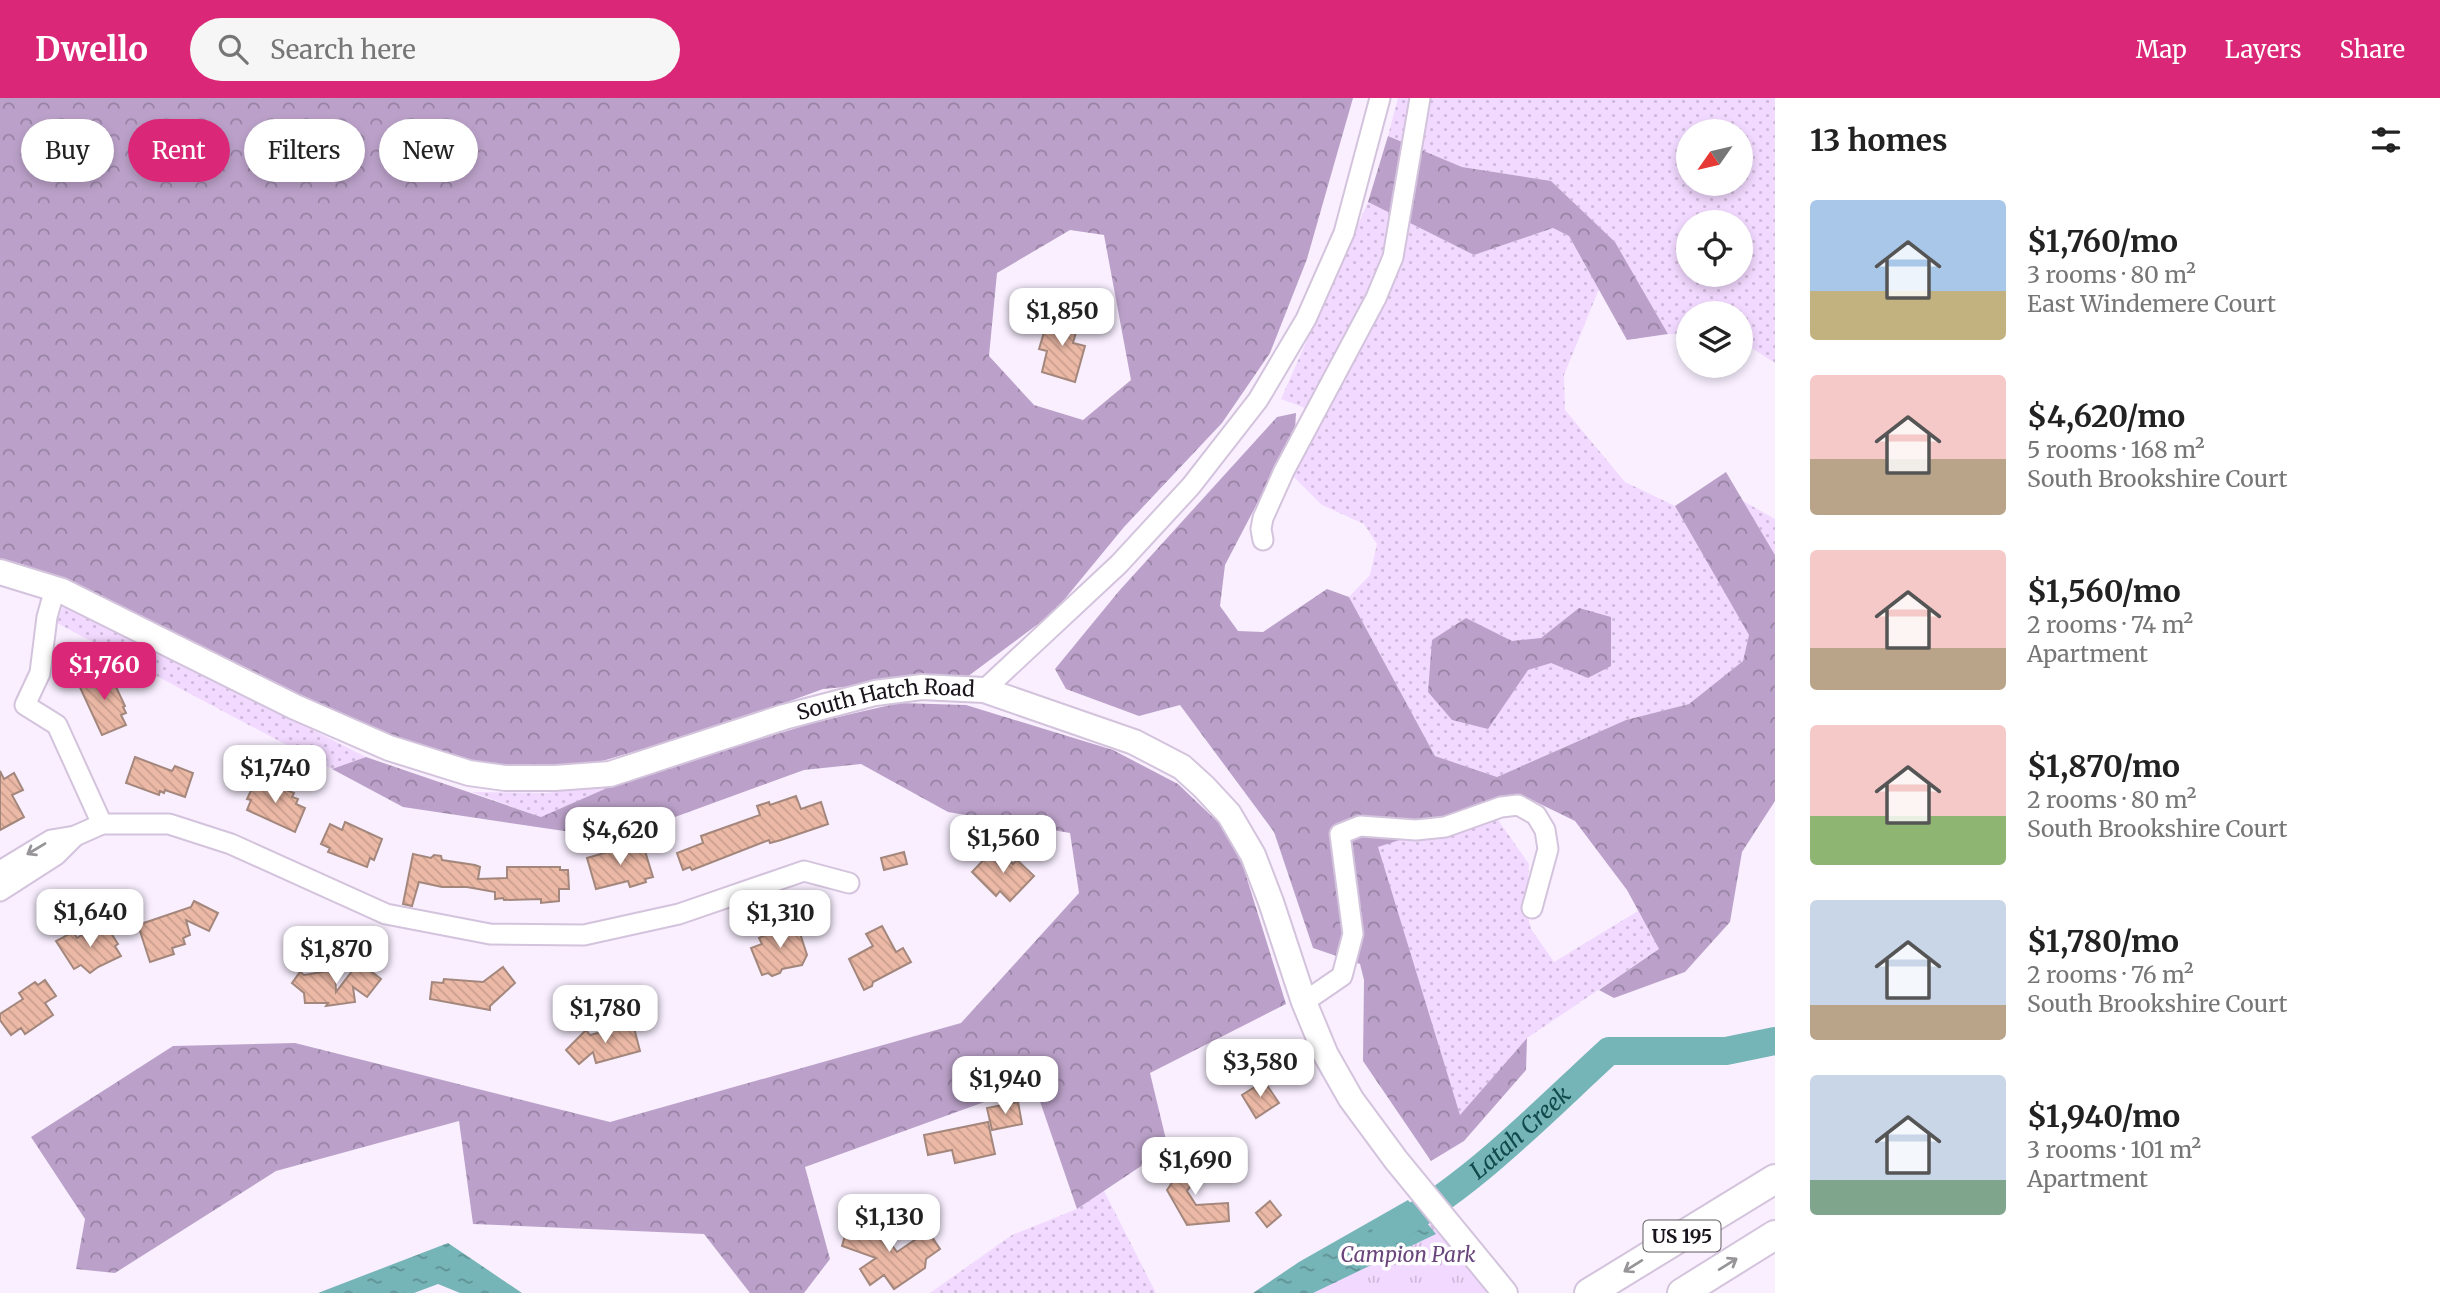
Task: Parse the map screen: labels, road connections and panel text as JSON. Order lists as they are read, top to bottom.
{
  "streets": {
    "highway": ["US 195"],
    "main road": ["South Hatch Road"]
  },
  "water": ["Latah Creek"],
  "parks": ["Campion Park"],
  "north": "bottom left",
  "page": {
    "header": "Dwello",
    "search": "Search here",
    "nav": ["Map", "Layers", "Share"],
    "heading": "13 homes",
    "chip": [
      "Buy",
      "Rent",
      "Filters",
      "New"
    ],
    "list": [
      {
        "name": "$1,760/mo",
        "note": "3 rooms · 80 m² · East Windemere Court"
      },
      {
        "name": "$4,620/mo",
        "note": "5 rooms · 168 m² · South Brookshire Court"
      },
      {
        "name": "$1,560/mo",
        "note": "2 rooms · 74 m² · Apartment"
      },
      {
        "name": "$1,870/mo",
        "note": "2 rooms · 80 m² · South Brookshire Court"
      },
      {
        "name": "$1,780/mo",
        "note": "2 rooms · 76 m² · South Brookshire Court"
      },
      {
        "name": "$1,940/mo",
        "note": "3 rooms · 101 m² · Apartment"
      }
    ],
    "price": [
      "$1,850",
      "$1,760",
      "$1,740",
      "$4,620",
      "$1,560",
      "$1,640",
      "$1,310",
      "$1,870",
      "$1,780",
      "$3,580",
      "$1,940",
      "$1,690",
      "$1,130"
    ]
  }
}
